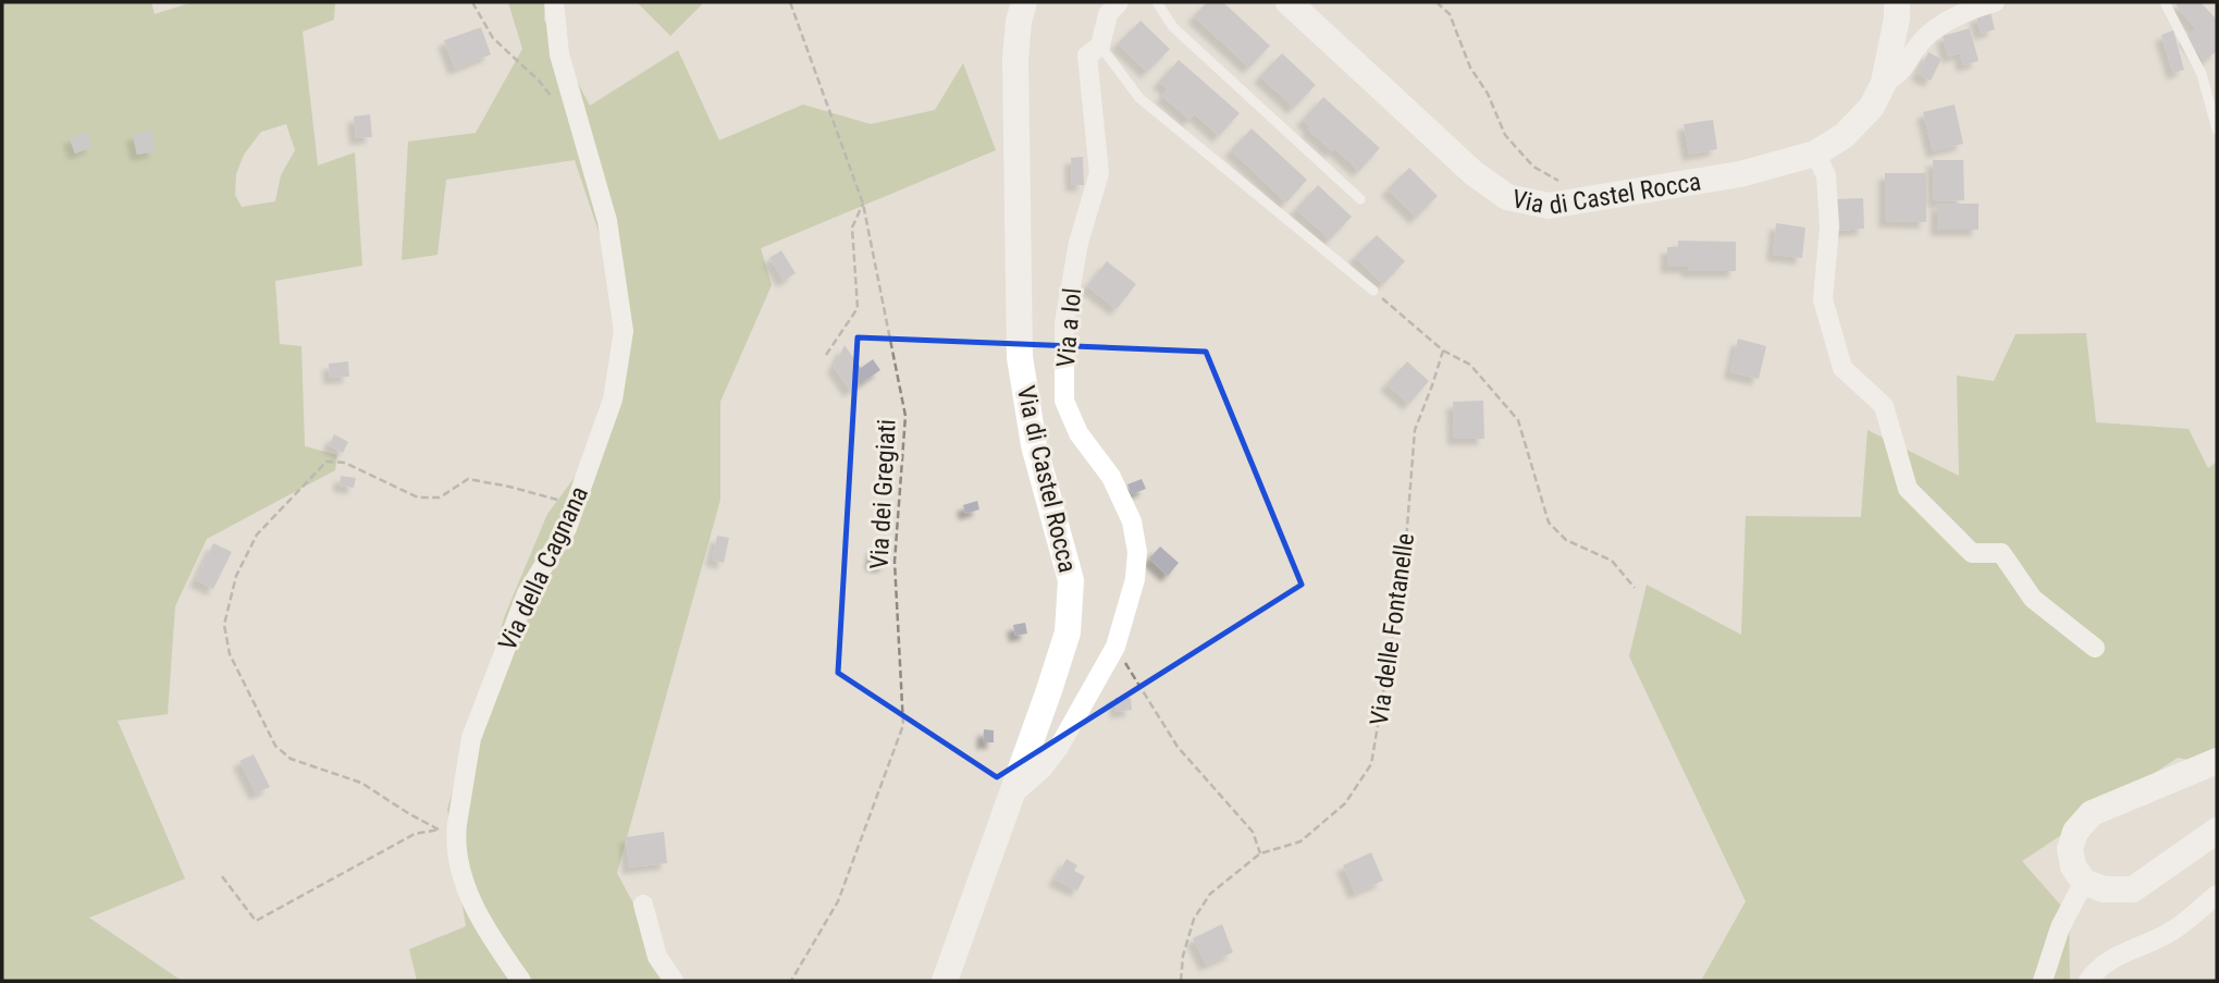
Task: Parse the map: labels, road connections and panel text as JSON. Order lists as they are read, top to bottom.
{
  "streets": {
    "main road": ["Via di Castel Rocca"],
    "street": ["Via a Iol", "Via della Cagnana"],
    "path": ["Via dei Gregiati", "Via delle Fontanelle"]
  },
  "crossings": [
    ["Via di Castel Rocca", "Via a Iol"]
  ]
}
